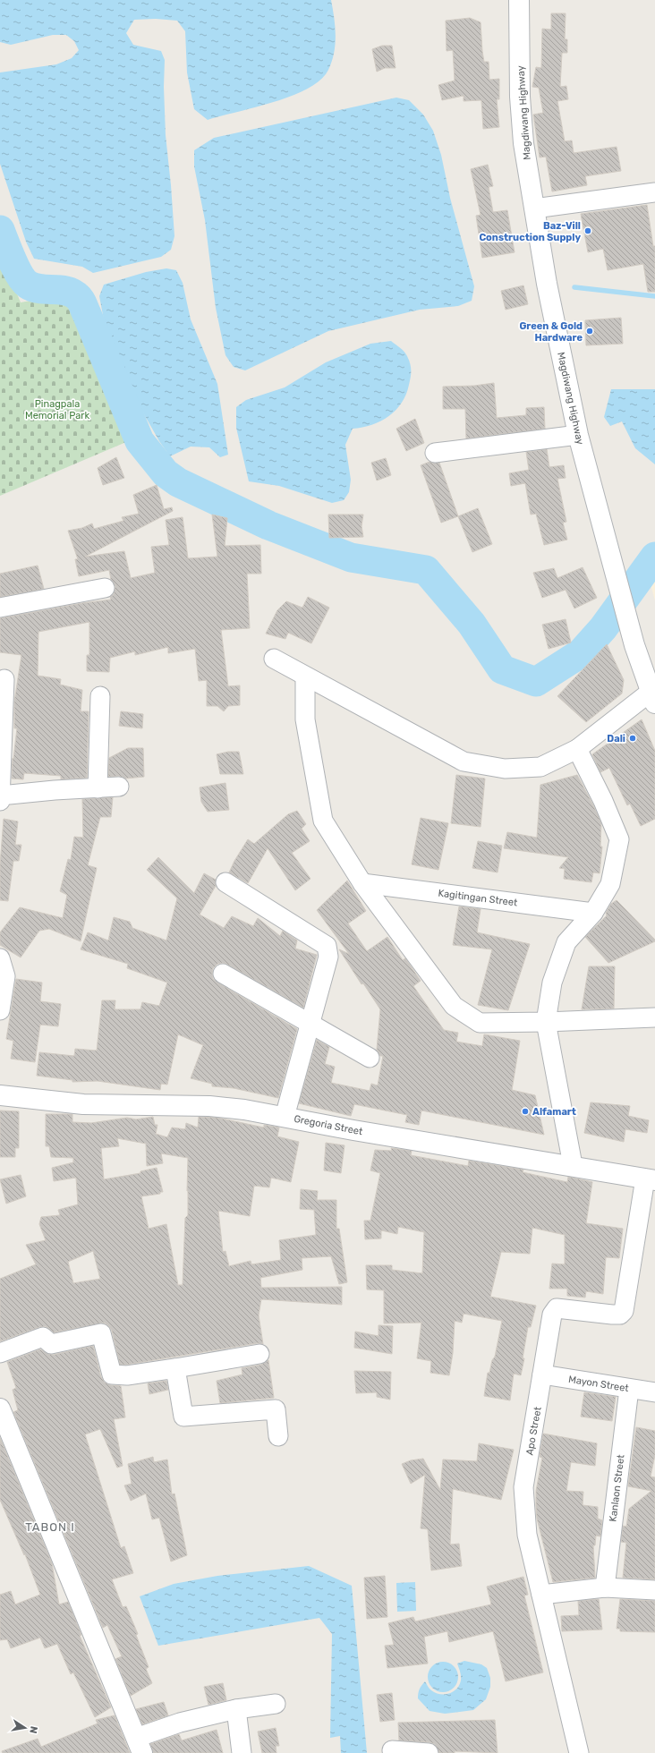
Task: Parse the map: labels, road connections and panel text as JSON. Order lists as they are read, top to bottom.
{
  "streets": {
    "street": [
      "Magdiwang Highway",
      "Kagitingan Street",
      "Gregoria Street",
      "Mayon Street",
      "Apo Street",
      "Kanlaon Street"
    ]
  },
  "crossings": [
    ["Gregoria Street", "Apo Street"],
    ["Mayon Street", "Apo Street"],
    ["Mayon Street", "Kanlaon Street"]
  ],
  "districts": ["TABON I"],
  "parks": ["Pinagpala Memorial Park"],
  "places": [
    "Baz-Vill Construction Supply",
    "Green & Gold Hardware",
    "Dali",
    "Alfamart"
  ],
  "north": "right"
}
